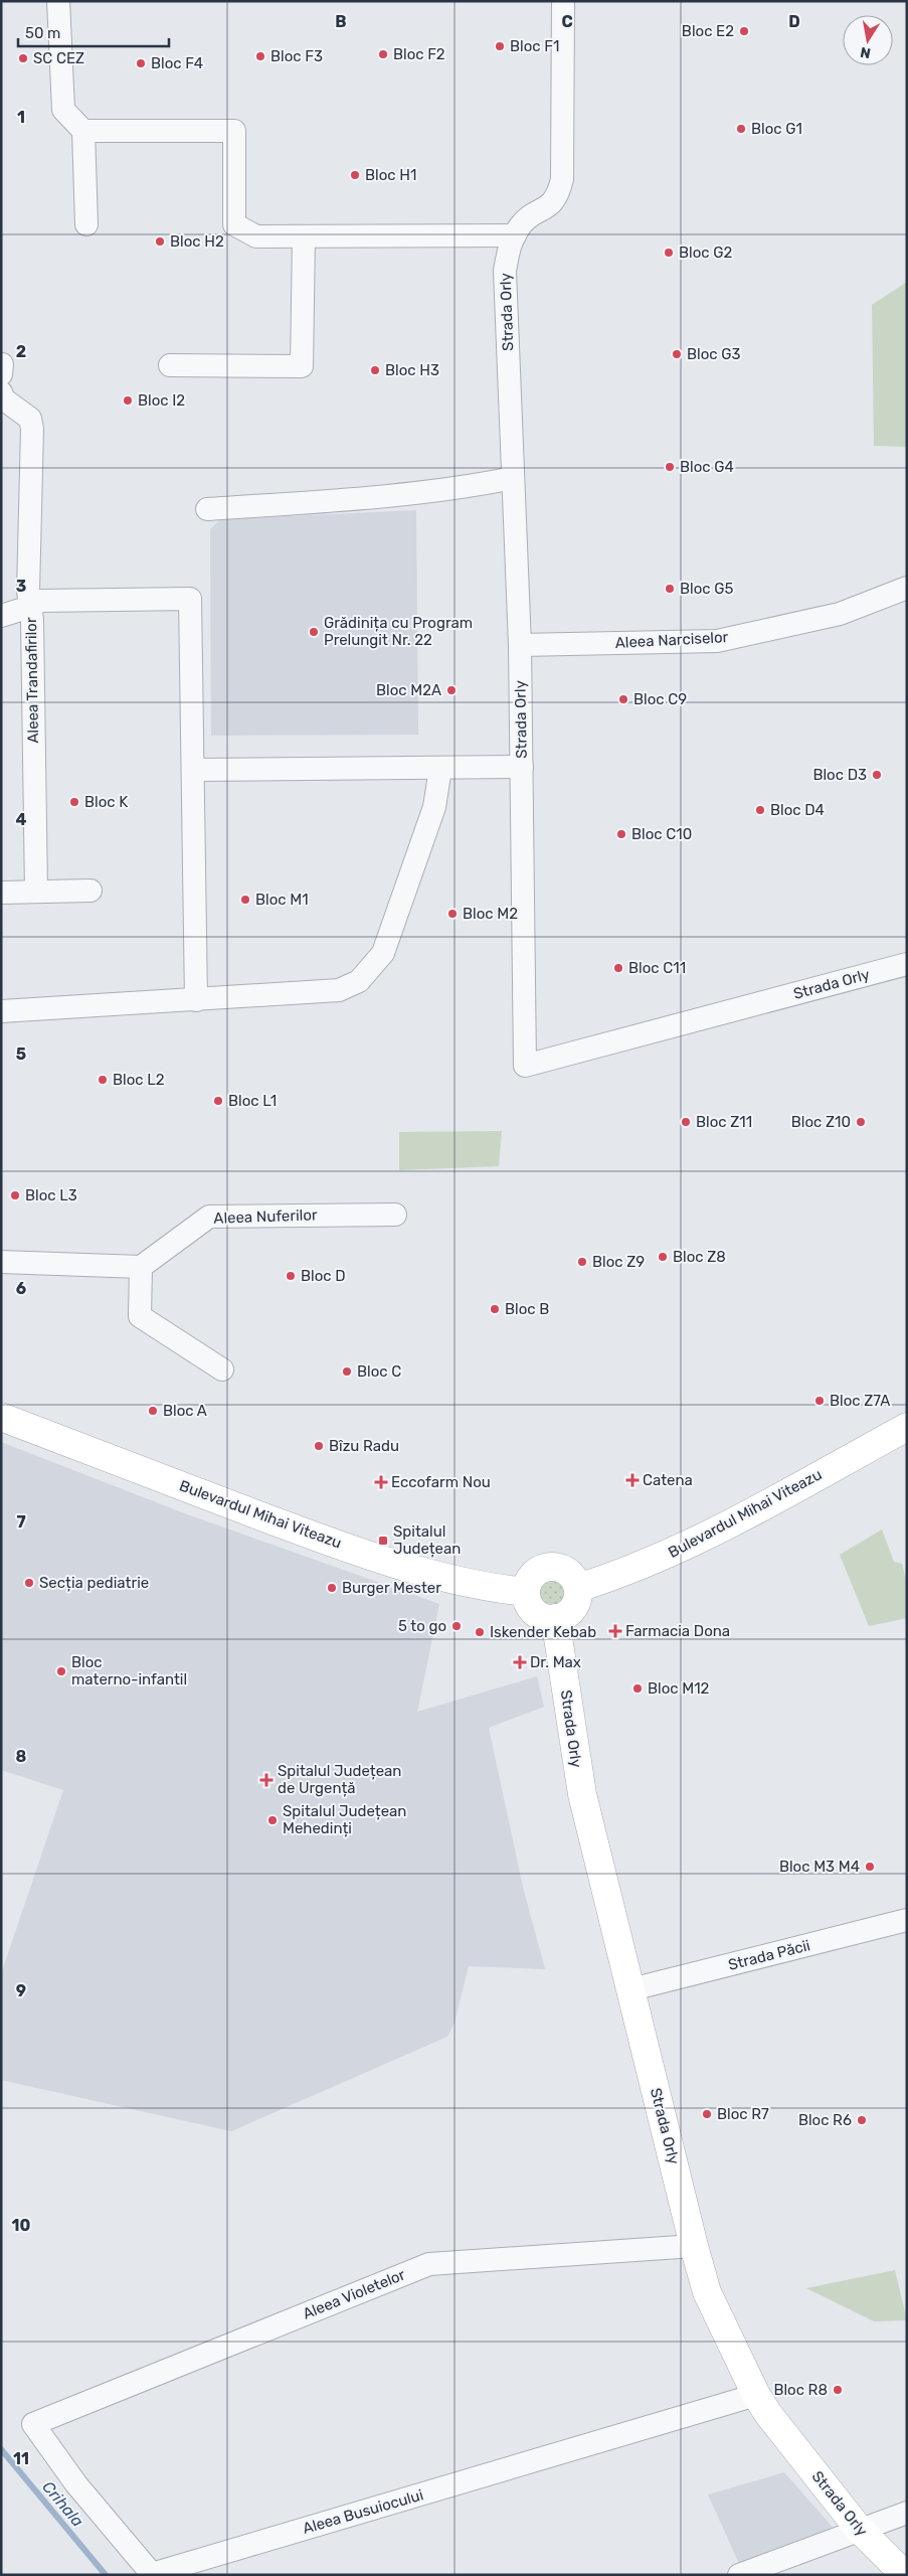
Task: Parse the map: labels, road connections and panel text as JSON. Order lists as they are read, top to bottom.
{
  "streets": {
    "main road": ["Strada Orly", "Bulevardul Mihai Viteazu"],
    "street": [
      "Aleea Narciselor",
      "Aleea Trandafirilor",
      "Aleea Nuferilor",
      "Strada Păcii",
      "Aleea Violetelor",
      "Aleea Busuiocului"
    ]
  },
  "crossings": [
    ["Strada Orly", "Aleea Narciselor"],
    ["Strada Orly", "Bulevardul Mihai Viteazu"],
    ["Strada Orly", "Strada Păcii"],
    ["Strada Orly", "Aleea Violetelor"],
    ["Strada Orly", "Aleea Busuiocului"],
    ["Aleea Violetelor", "Aleea Busuiocului"]
  ],
  "water": ["Crihala"],
  "places": {
    "other": [
      "Bloc E2",
      "Bloc F1",
      "Bloc F2",
      "Bloc F3",
      "SC CEZ",
      "Bloc F4",
      "Bloc G1",
      "Bloc H1",
      "Bloc H2",
      "Bloc G2",
      "Bloc G3",
      "Bloc H3",
      "Bloc I2",
      "Bloc G4",
      "Bloc G5",
      "Grădinița cu Program Prelungit Nr. 22",
      "Bloc M2A",
      "Bloc C9",
      "Bloc D3",
      "Bloc K",
      "Bloc D4",
      "Bloc C10",
      "Bloc M1",
      "Bloc M2",
      "Bloc C11",
      "Bloc L2",
      "Bloc L1",
      "Bloc Z11",
      "Bloc Z10",
      "Bloc L3",
      "Bloc Z8",
      "Bloc Z9",
      "Bloc D",
      "Bloc B",
      "Bloc C",
      "Bloc Z7A",
      "Bloc A",
      "Bîzu Radu",
      "Secția pediatrie",
      "Burger Mester",
      "5 to go",
      "Iskender Kebab",
      "Bloc materno-infantil",
      "Bloc M12",
      "Spitalul Județean Mehedinți",
      "Bloc M3 M4",
      "Bloc R7",
      "Bloc R6",
      "Bloc R8"
    ],
    "health": [
      "Catena",
      "Eccofarm Nou",
      "Farmacia Dona",
      "Dr. Max",
      "Spitalul Județean de Urgență"
    ],
    "transit": ["Spitalul Județean"]
  },
  "scale_bar": "50 m",
  "north": "bottom",
  "grid": {
    "columns": ["B", "C", "D"],
    "rows": [
      "1",
      "2",
      "3",
      "4",
      "5",
      "6",
      "7",
      "8",
      "9",
      "10",
      "11"
    ]
  }
}
